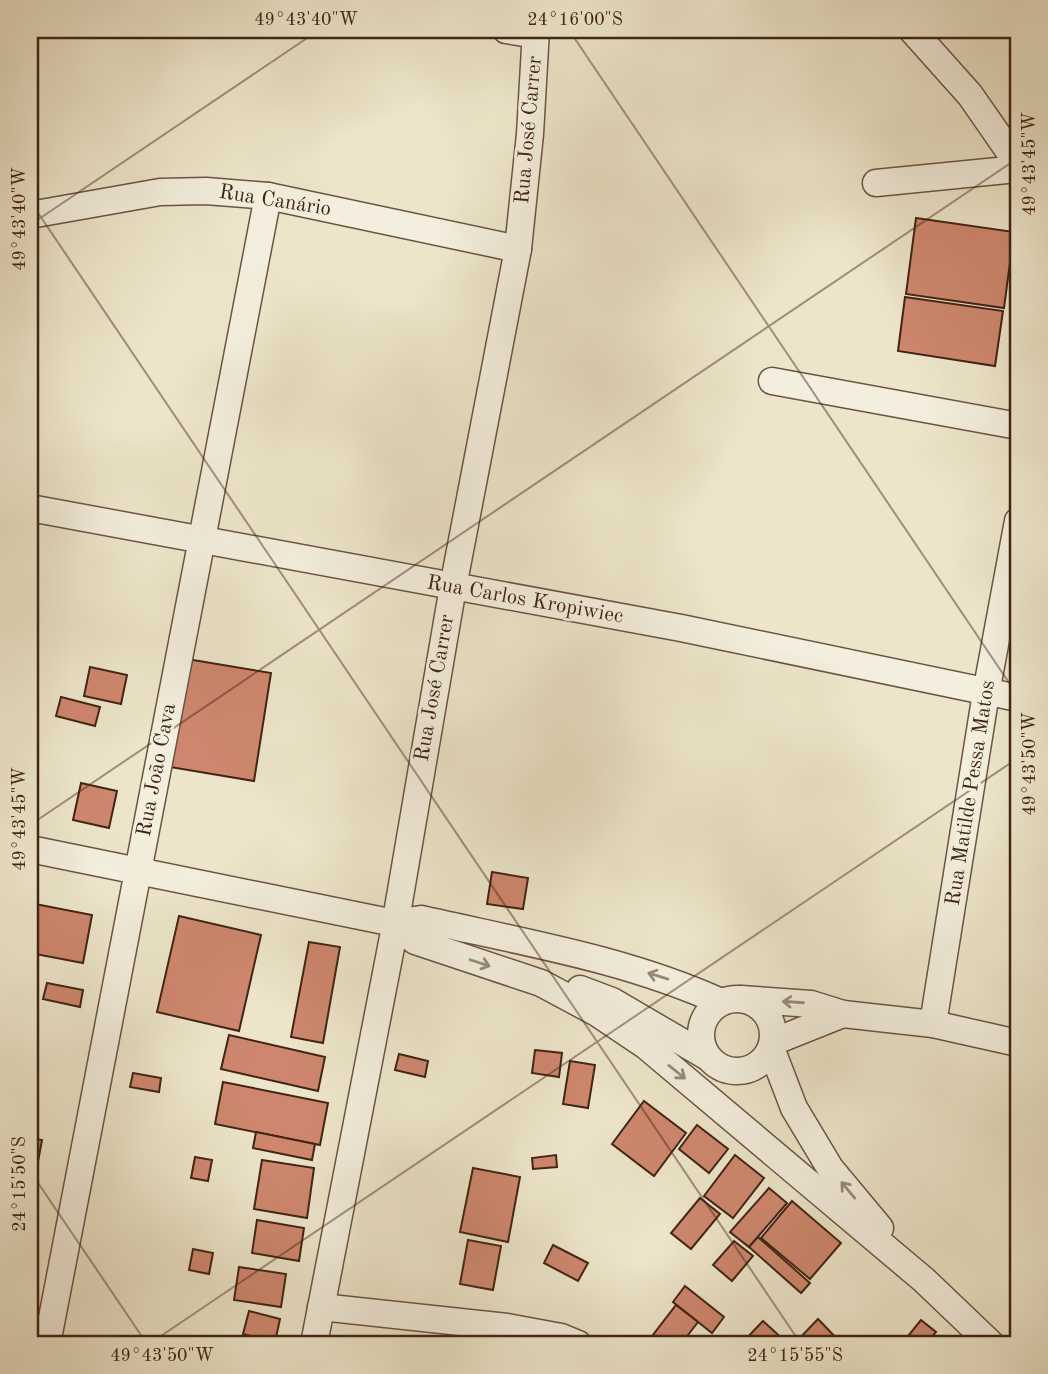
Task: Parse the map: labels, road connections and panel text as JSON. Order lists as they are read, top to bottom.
{
  "streets": {
    "street": [
      "Rua José Carrer",
      "Rua Canário",
      "Rua Carlos Kropiwiec",
      "Rua João Cava",
      "Rua Matilde Pessa Matos"
    ]
  },
  "crossings": [
    ["Rua José Carrer", "Rua Canário"],
    ["Rua José Carrer", "Rua Carlos Kropiwiec"],
    ["Rua Canário", "Rua João Cava"],
    ["Rua Carlos Kropiwiec", "Rua João Cava"],
    ["Rua Carlos Kropiwiec", "Rua Matilde Pessa Matos"]
  ],
  "coordinates": [
    "49°43'40\"W",
    "24°16'00\"S",
    "49°43'45\"W",
    "49°43'50\"W",
    "24°15'50\"S",
    "24°15'55\"S"
  ]
}
